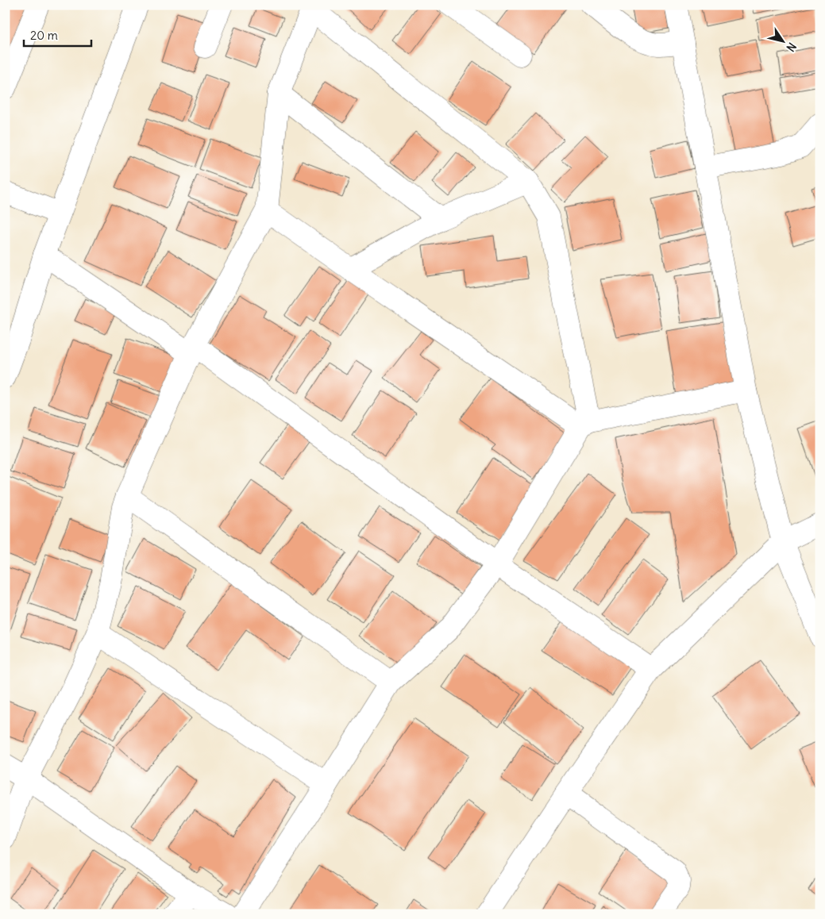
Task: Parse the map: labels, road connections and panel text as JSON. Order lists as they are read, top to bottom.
{
  "scale_bar": "20 m",
  "north": "bottom right"
}
